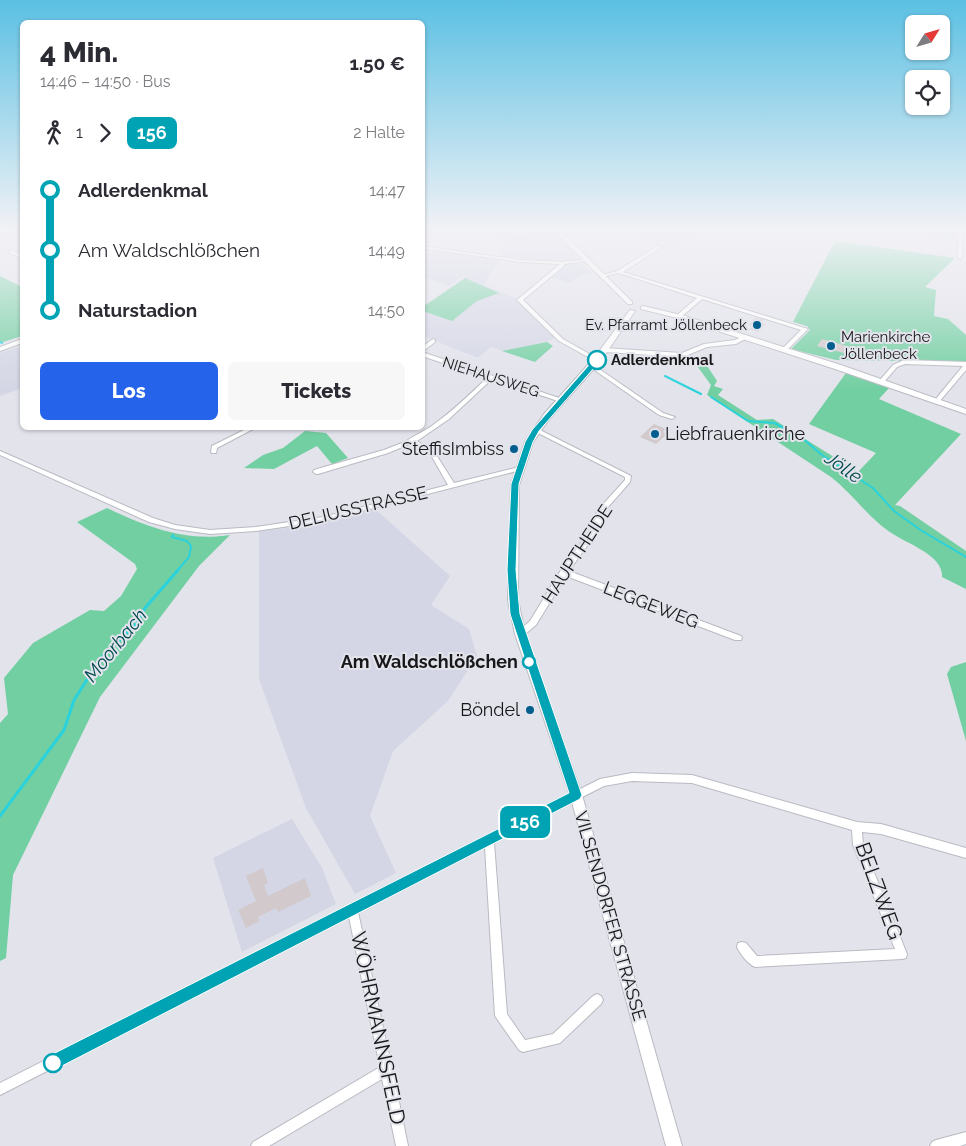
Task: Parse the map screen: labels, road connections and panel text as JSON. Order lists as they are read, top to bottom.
{
  "streets": {
    "main road": ["VILSENDORFER STRASSE"],
    "street": [
      "NIEHAUSWEG",
      "DELIUSSTRASSE",
      "HAUPTHEIDE",
      "LEGGEWEG",
      "BELZWEG",
      "WÖHRMANNSFELD"
    ]
  },
  "crossings": [
    ["NIEHAUSWEG", "VILSENDORFER STRASSE"],
    ["DELIUSSTRASSE", "VILSENDORFER STRASSE"],
    ["HAUPTHEIDE", "LEGGEWEG"],
    ["HAUPTHEIDE", "VILSENDORFER STRASSE"]
  ],
  "water": ["Jölle", "Moorbach"],
  "places": [
    "Ev. Pfarramt Jöllenbeck",
    "Marienkirche Jöllenbeck",
    "Adlerdenkmal",
    "Liebfrauenkirche",
    "SteffisImbiss",
    "Am Waldschlößchen",
    "Böndel"
  ],
  "lines": ["bus line 156"],
  "north": "top right",
  "page": {
    "on_map": "156",
    "heading": ["4 Min.", "14:46 – 14:50 · Bus", "1.50 €"],
    "legs": ["1", "156", "2 Halte"],
    "list": [
      {
        "name": "Adlerdenkmal",
        "value": "14:47"
      },
      {
        "name": "Am Waldschlößchen",
        "value": "14:49"
      },
      {
        "name": "Naturstadion",
        "value": "14:50"
      }
    ],
    "buttons": ["Los", "Tickets"]
  }
}
